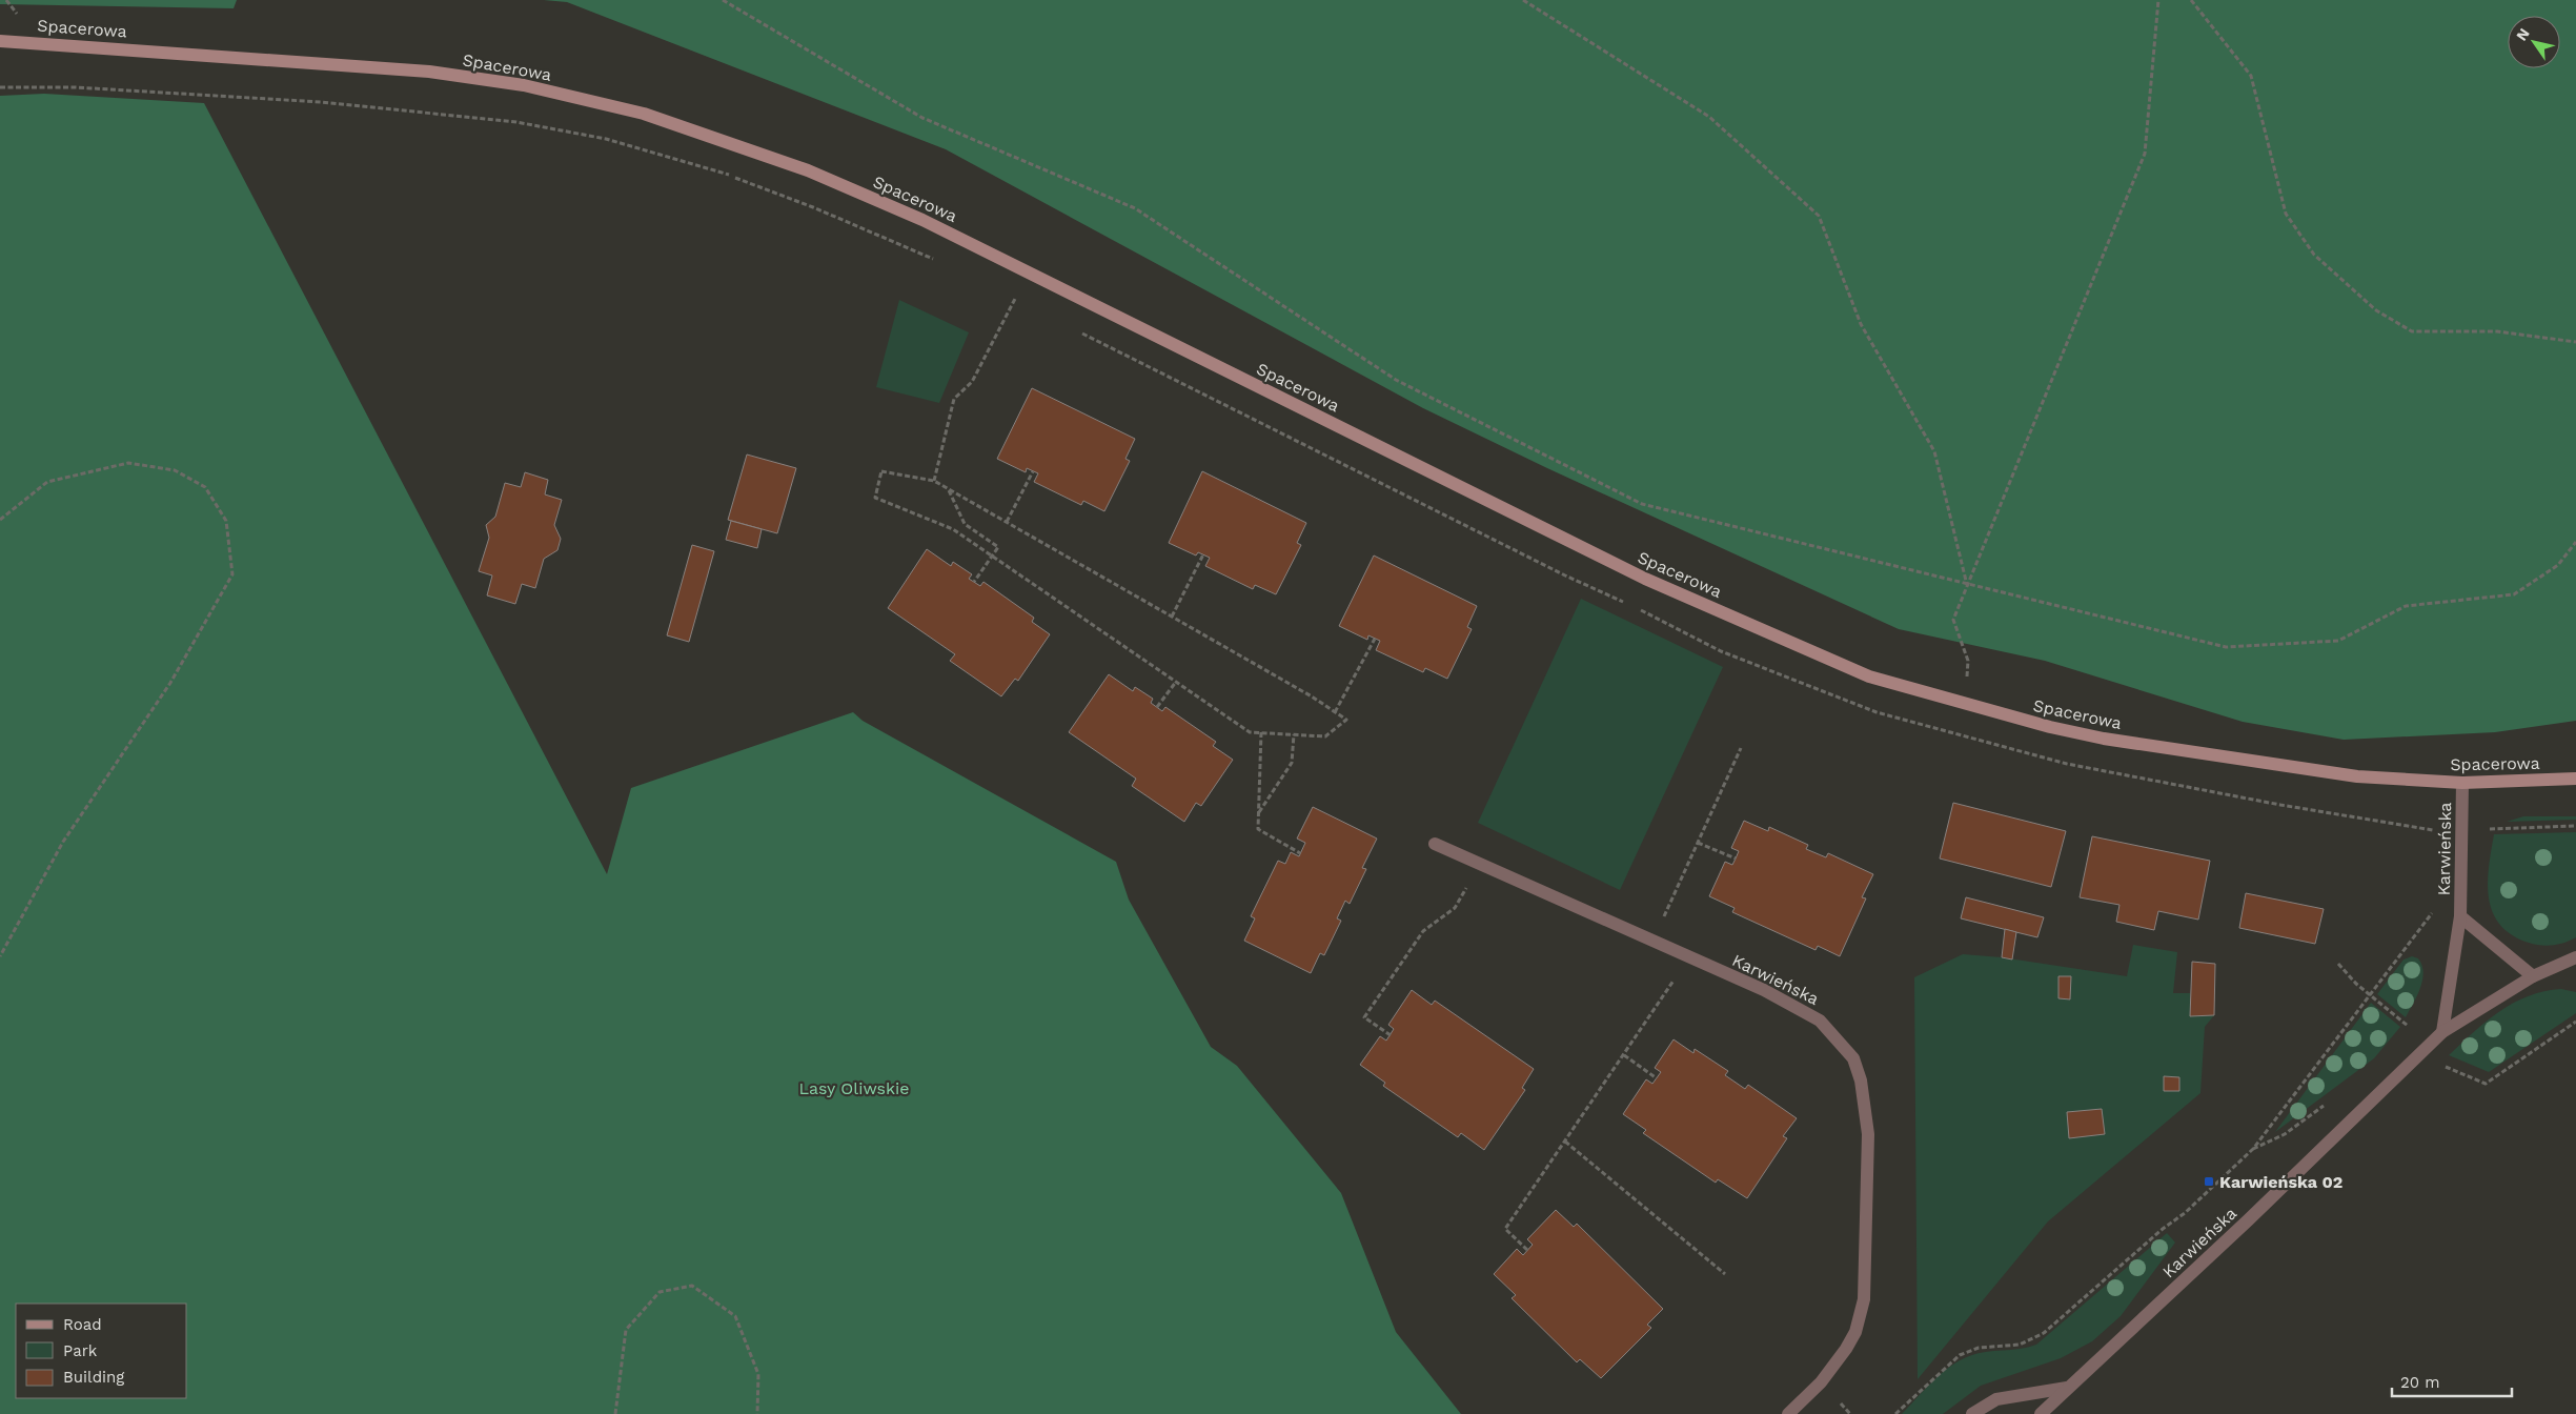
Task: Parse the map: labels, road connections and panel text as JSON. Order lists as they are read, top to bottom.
{
  "streets": {
    "main road": ["Spacerowa"],
    "street": ["Karwieńska"]
  },
  "crossings": [
    ["Spacerowa", "Karwieńska"]
  ],
  "parks": ["Lasy Oliwskie"],
  "places": {
    "transit": ["Karwieńska 02"]
  },
  "legend": ["Road", "Park", "Building"],
  "scale_bar": "20 m",
  "north": "top left"
}
